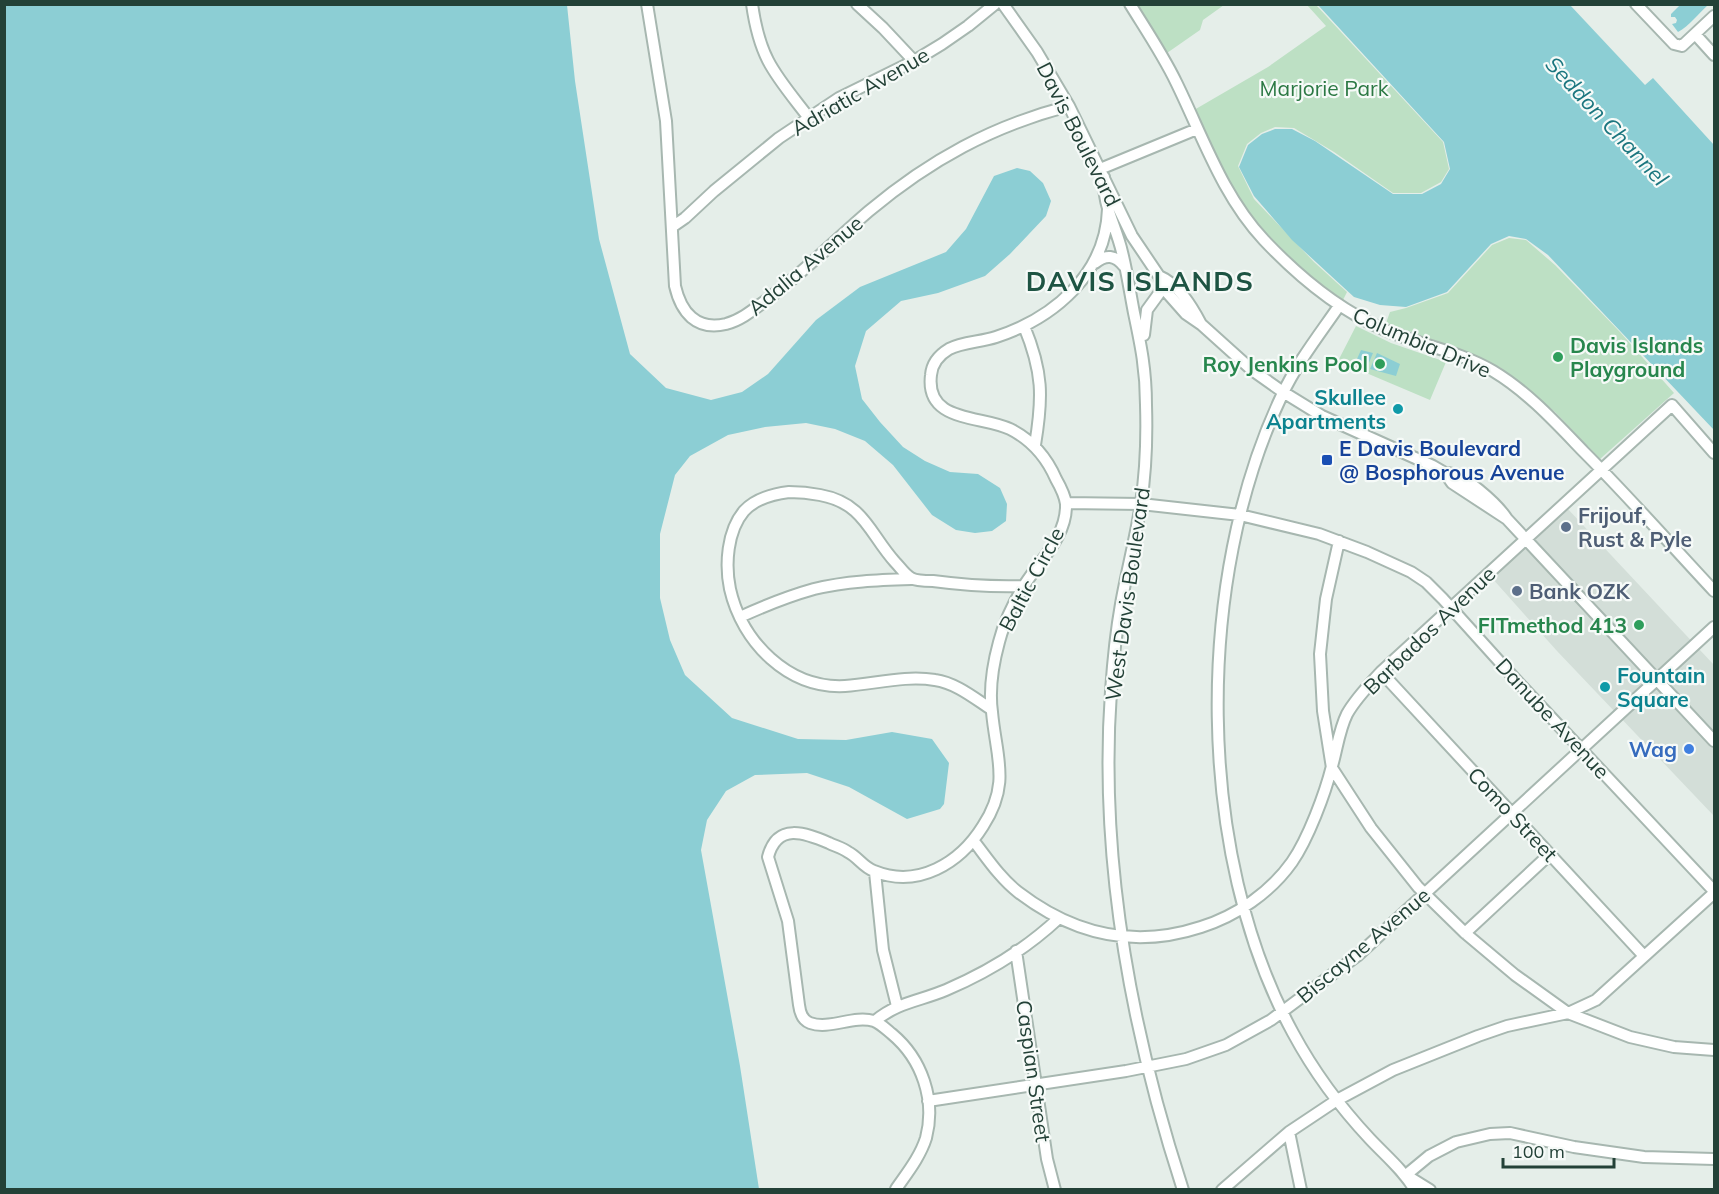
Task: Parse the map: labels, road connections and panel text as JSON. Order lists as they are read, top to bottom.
{
  "streets": {
    "street": [
      "Adriatic Avenue",
      "Davis Boulevard",
      "Adalia Avenue",
      "Columbia Drive",
      "Baltic Circle",
      "West Davis Boulevard",
      "Barbados Avenue",
      "Danube Avenue",
      "Como Street",
      "Biscayne Avenue",
      "Caspian Street"
    ]
  },
  "crossings": [
    ["Adriatic Avenue", "Adalia Avenue"],
    ["Davis Boulevard", "Adalia Avenue"],
    ["Davis Boulevard", "West Davis Boulevard"],
    ["Columbia Drive", "Barbados Avenue"],
    ["Baltic Circle", "West Davis Boulevard"],
    ["Baltic Circle", "Barbados Avenue"],
    ["Baltic Circle", "Danube Avenue"],
    ["West Davis Boulevard", "Barbados Avenue"],
    ["West Davis Boulevard", "Danube Avenue"],
    ["West Davis Boulevard", "Biscayne Avenue"],
    ["Barbados Avenue", "Danube Avenue"],
    ["Barbados Avenue", "Como Street"],
    ["Danube Avenue", "Biscayne Avenue"],
    ["Como Street", "Biscayne Avenue"],
    ["Biscayne Avenue", "Caspian Street"]
  ],
  "districts": ["DAVIS ISLANDS"],
  "water": ["Seddon Channel"],
  "parks": ["Marjorie Park"],
  "places": {
    "other": [
      "Davis Islands Playground",
      "Roy Jenkins Pool",
      "Skullee Apartments",
      "Frijouf, Rust & Pyle",
      "Bank OZK",
      "FITmethod 413",
      "Fountain Square",
      "Wag"
    ],
    "transit": ["E Davis Boulevard @ Bosphorous Avenue"]
  },
  "scale_bar": "100 m"
}
